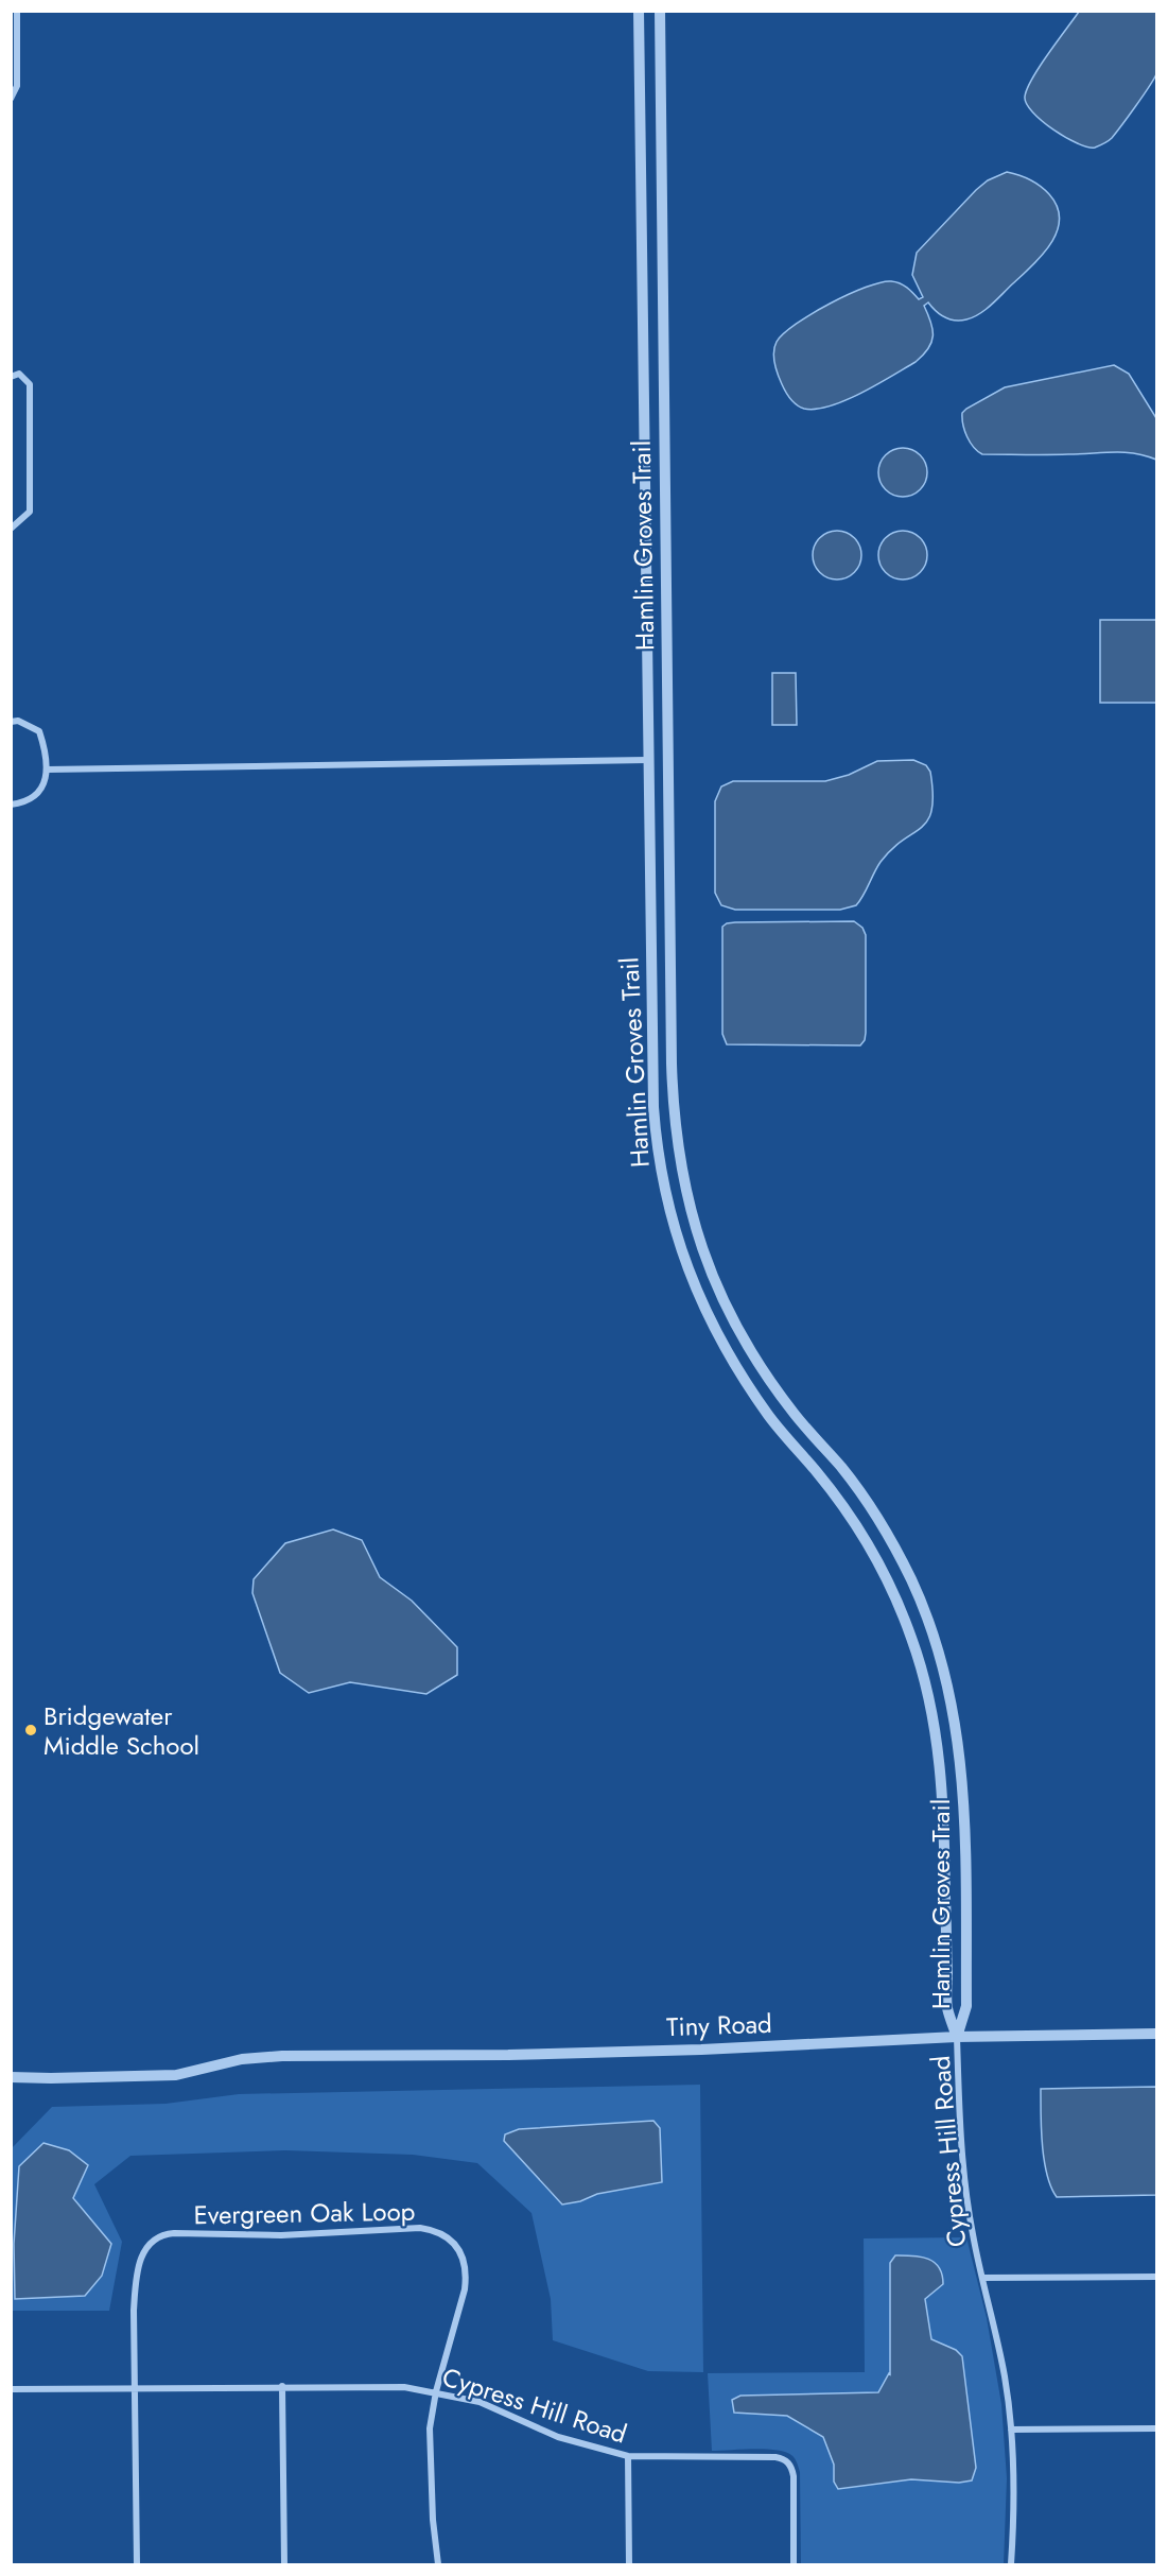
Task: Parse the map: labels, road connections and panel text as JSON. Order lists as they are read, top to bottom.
{
  "streets": {
    "street": [
      "Hamlin Groves Trail",
      "Tiny Road",
      "Cypress Hill Road",
      "Evergreen Oak Loop"
    ]
  },
  "crossings": [
    ["Hamlin Groves Trail", "Tiny Road"],
    ["Hamlin Groves Trail", "Cypress Hill Road"],
    ["Tiny Road", "Cypress Hill Road"],
    ["Cypress Hill Road", "Evergreen Oak Loop"]
  ],
  "places": ["Bridgewater Middle School"]
}
